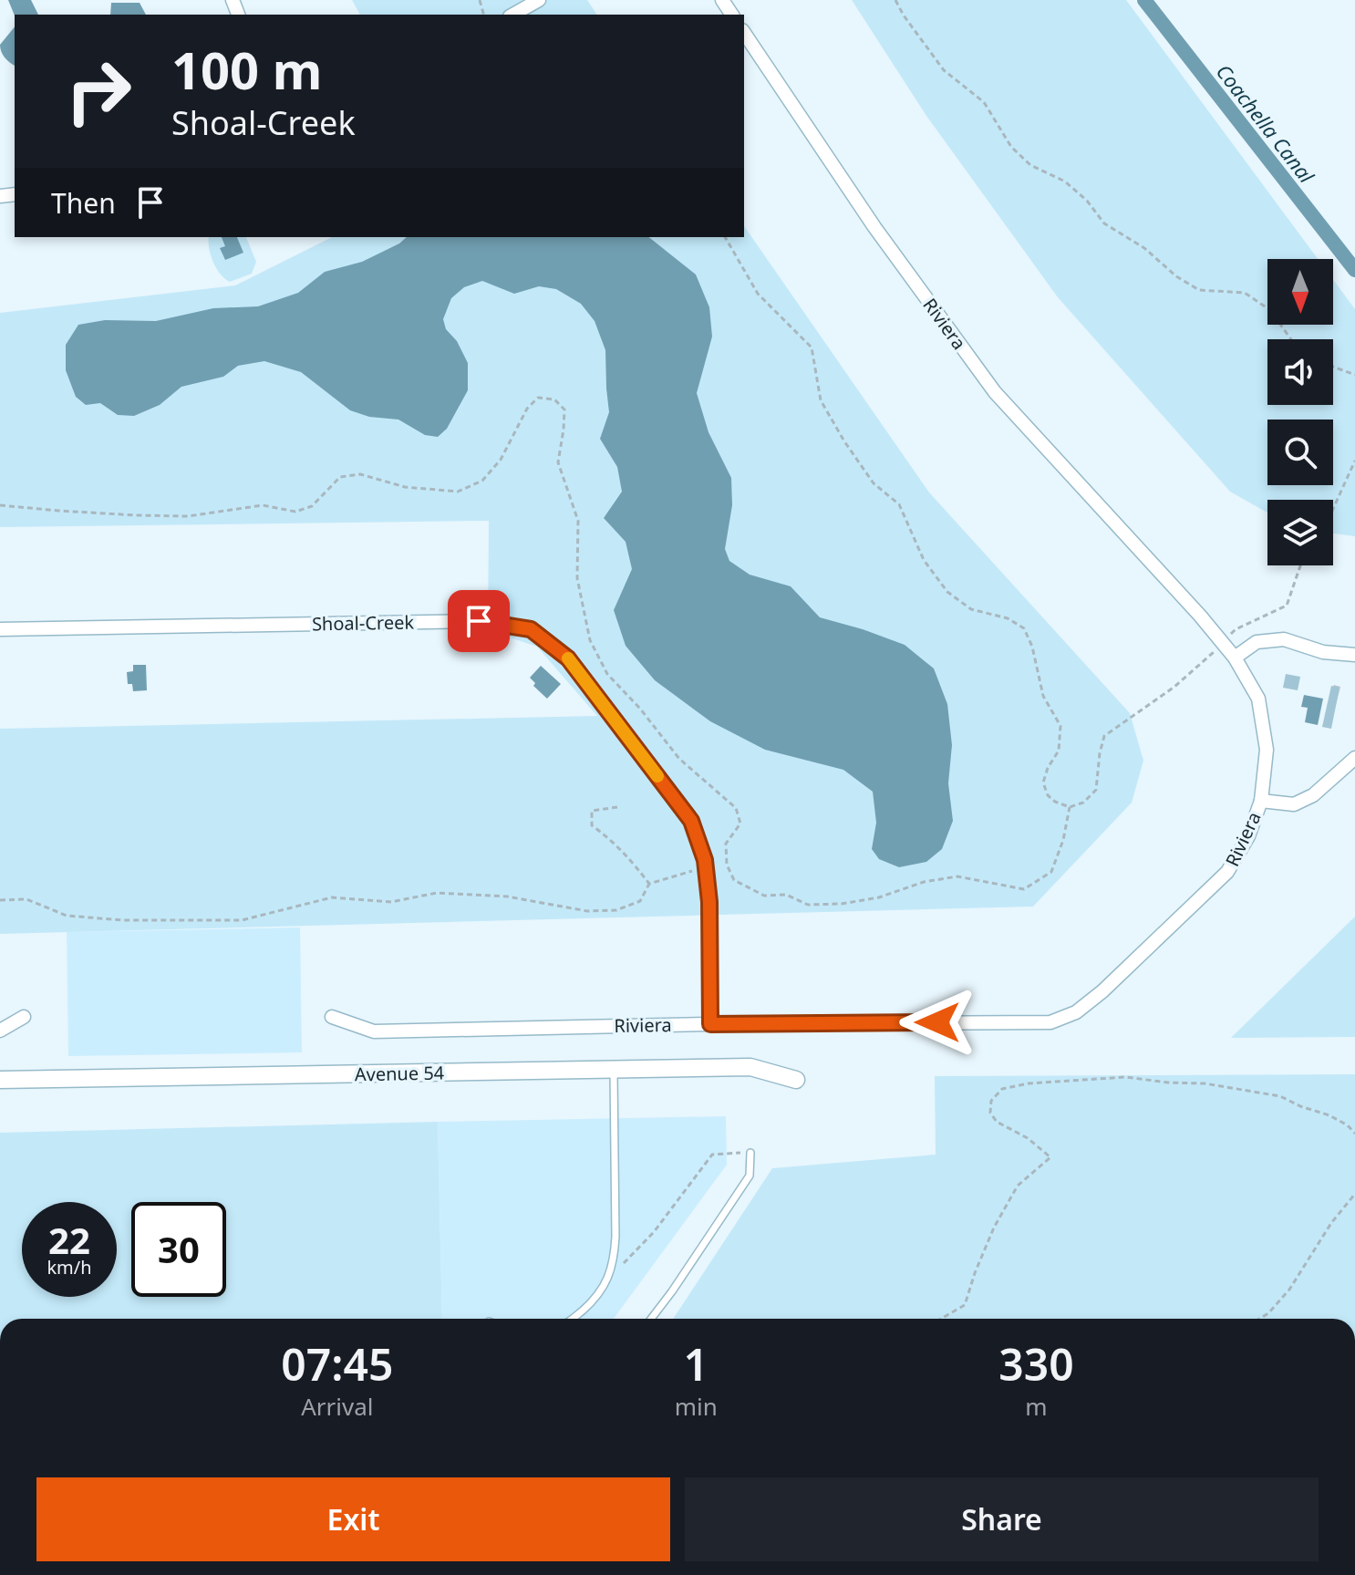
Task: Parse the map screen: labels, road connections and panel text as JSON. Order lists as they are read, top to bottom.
{
  "streets": {
    "street": ["Riviera", "Shoal-Creek", "Avenue 54"]
  },
  "crossings": [
    ["Riviera", "Shoal-Creek"]
  ],
  "water": ["Coachella Canal"],
  "north": "bottom",
  "page": {
    "turn": ["100 m", "Shoal-Creek"],
    "then": "Then",
    "speed": "22 km/h",
    "limit": "30",
    "eta": [
      "07:45",
      "Arrival",
      "1",
      "min",
      "330",
      "m"
    ],
    "buttons": ["Exit", "Share"]
  }
}
